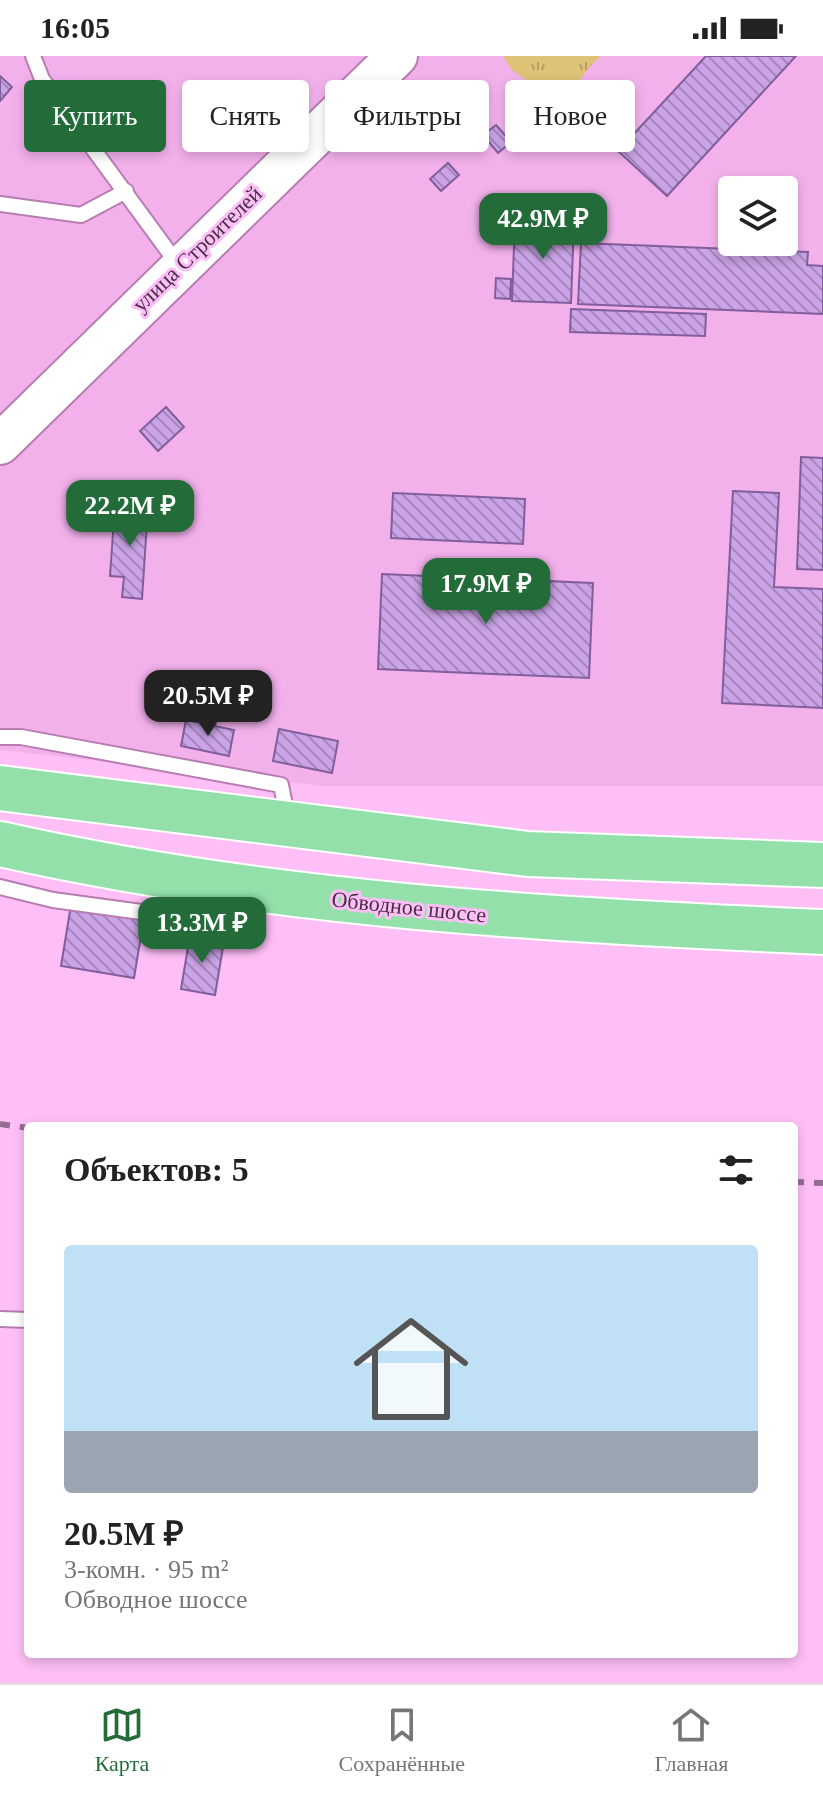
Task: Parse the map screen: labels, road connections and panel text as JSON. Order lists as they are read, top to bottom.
{
  "streets": {
    "main road": ["улица Строителей", "Обводное шоссе"]
  },
  "page": {
    "status": "16:05",
    "chip": [
      "Купить",
      "Снять",
      "Фильтры",
      "Новое"
    ],
    "price": [
      "42.9M ₽",
      "22.2M ₽",
      "17.9M ₽",
      "20.5M ₽",
      "13.3M ₽"
    ],
    "heading": "Объектов: 5",
    "list": [
      {
        "name": "20.5M ₽",
        "note": "3-комн. · 95 m² · Обводное шоссе"
      }
    ],
    "tabs": ["Карта", "Сохранённые", "Главная"]
  }
}
